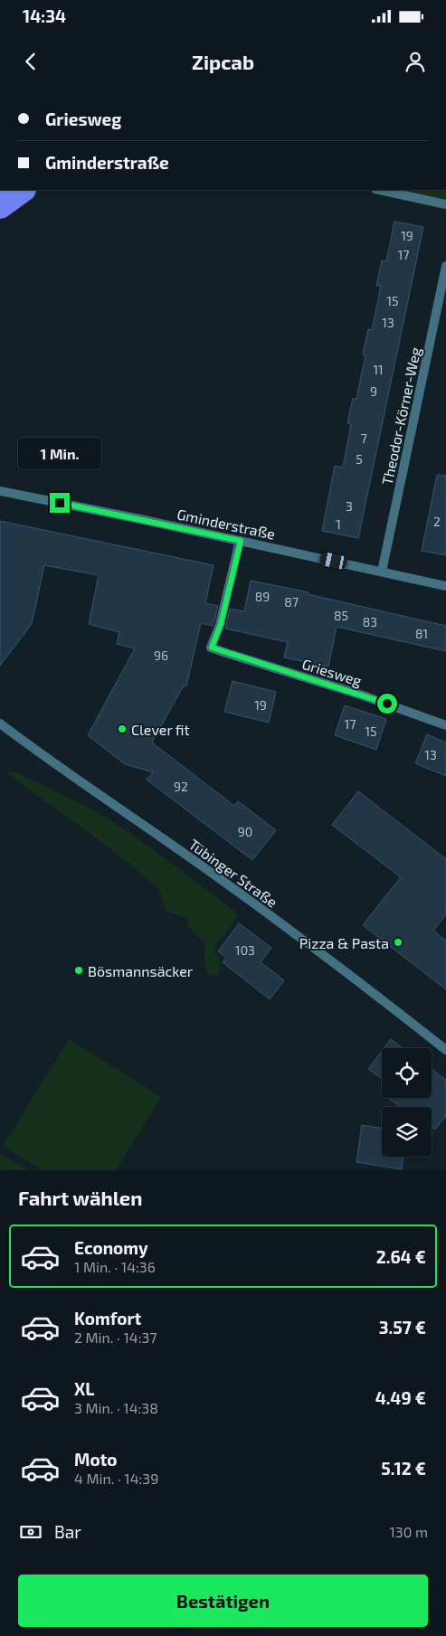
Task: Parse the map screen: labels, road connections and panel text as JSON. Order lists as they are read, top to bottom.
{
  "streets": {
    "street": [
      "Theodor-Körner-Weg",
      "Gminderstraße",
      "Griesweg",
      "Tübinger Straße"
    ]
  },
  "crossings": [
    ["Theodor-Körner-Weg", "Gminderstraße"],
    ["Gminderstraße", "Griesweg"]
  ],
  "places": ["Clever fit", "Pizza & Pasta", "Bösmannsäcker"],
  "house_numbers": [
    "19",
    "17",
    "15",
    "13",
    "11",
    "9",
    "7",
    "5",
    "3",
    "2",
    "1",
    "89",
    "87",
    "85",
    "83",
    "81",
    "96",
    "19",
    "17",
    "15",
    "13",
    "92",
    "90",
    "103"
  ],
  "page": {
    "status": "14:34",
    "header": "Zipcab",
    "banner": ["Griesweg", "Gminderstraße"],
    "bubble": "1 Min.",
    "heading": "Fahrt wählen",
    "list": [
      {
        "name": "Economy",
        "note": "1 Min. · 14:36",
        "value": "2.64 €"
      },
      {
        "name": "Komfort",
        "note": "2 Min. · 14:37",
        "value": "3.57 €"
      },
      {
        "name": "XL",
        "note": "3 Min. · 14:38",
        "value": "4.49 €"
      },
      {
        "name": "Moto",
        "note": "4 Min. · 14:39",
        "value": "5.12 €"
      }
    ],
    "pay": ["Bar", "130 m"],
    "buttons": "Bestätigen"
  }
}
